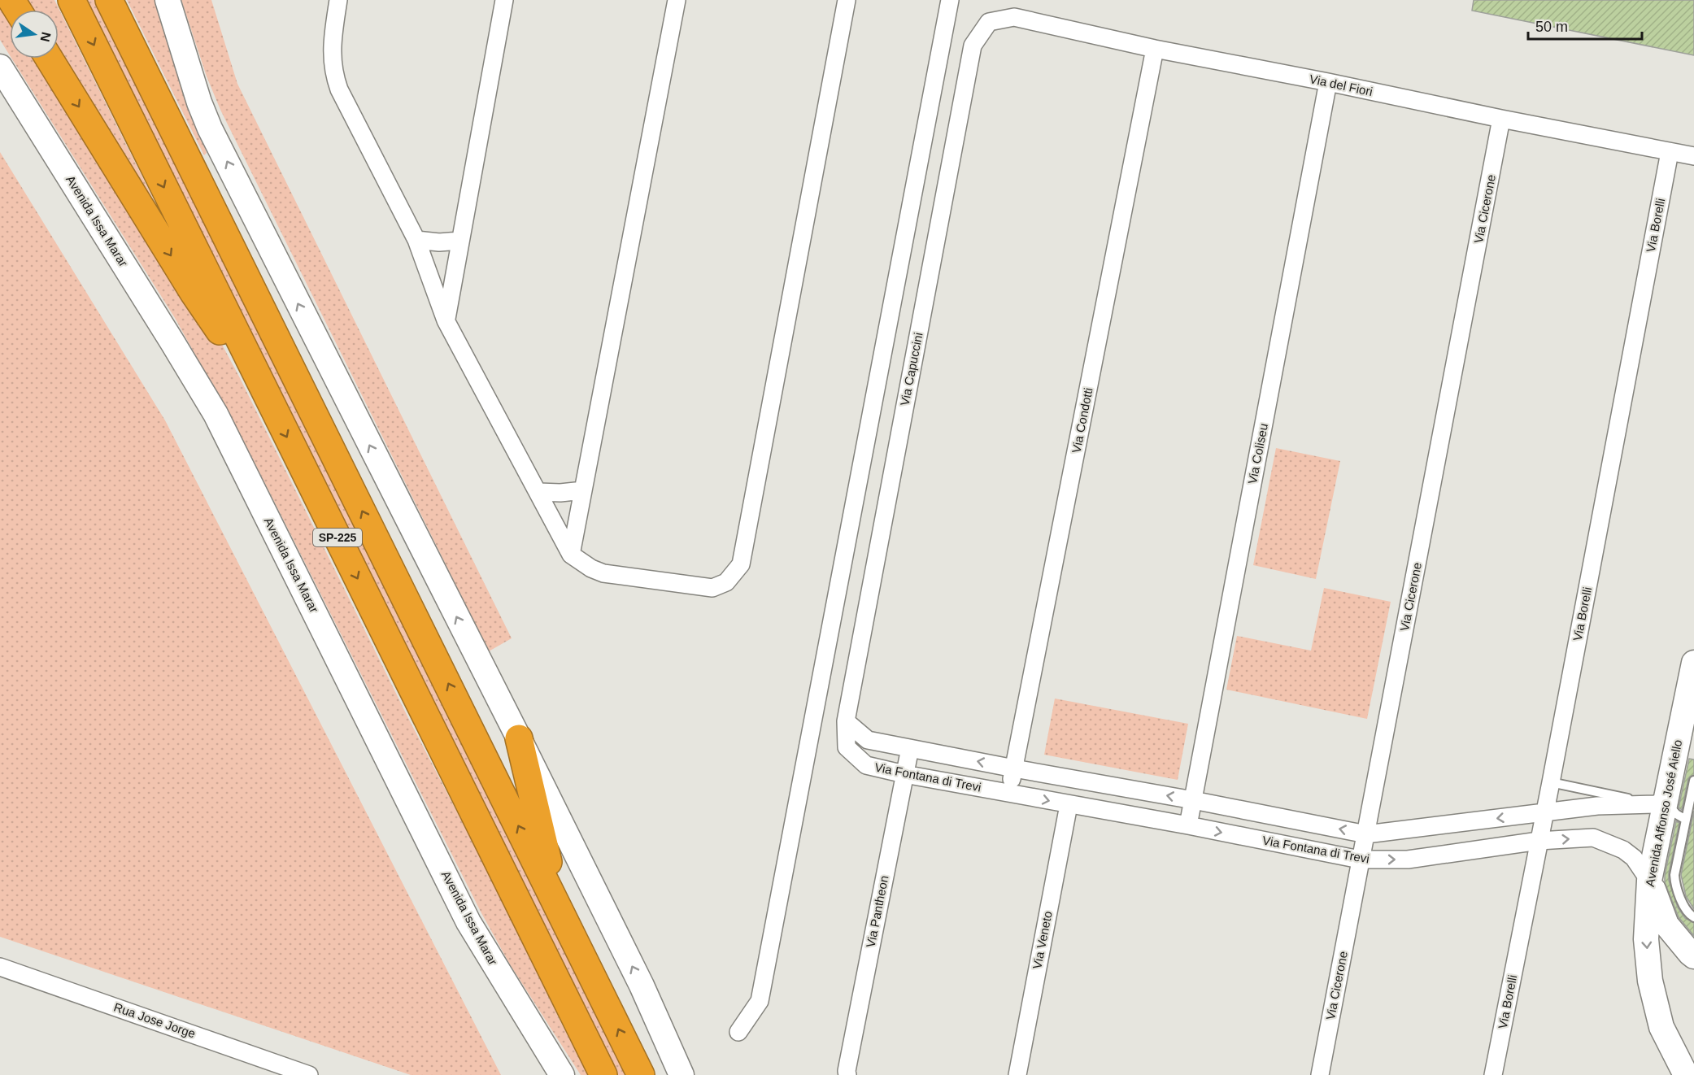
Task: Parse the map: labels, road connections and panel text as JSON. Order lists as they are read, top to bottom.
{
  "streets": {
    "highway": ["SP-225"],
    "street": [
      "Via del Fiori",
      "Via Cicerone",
      "Avenida Issa Marar",
      "Via Borelli",
      "Via Capuccini",
      "Via Condotti",
      "Via Coliseu",
      "Via Fontana di Trevi",
      "Avenida Affonso José Aiello",
      "Via Pantheon",
      "Via Veneto",
      "Rua Jose Jorge"
    ]
  },
  "crossings": [
    ["Via del Fiori", "Via Cicerone"],
    ["Via del Fiori", "Via Borelli"],
    ["Via del Fiori", "Via Capuccini"],
    ["Via del Fiori", "Via Condotti"],
    ["Via del Fiori", "Via Coliseu"],
    ["Via Cicerone", "Via Fontana di Trevi"],
    ["Via Borelli", "Via Fontana di Trevi"],
    ["Via Capuccini", "Via Fontana di Trevi"],
    ["Via Condotti", "Via Fontana di Trevi"],
    ["Via Coliseu", "Via Fontana di Trevi"],
    ["Via Fontana di Trevi", "Avenida Affonso José Aiello"],
    ["Via Fontana di Trevi", "Via Pantheon"],
    ["Via Fontana di Trevi", "Via Veneto"]
  ],
  "scale_bar": "50 m",
  "north": "right"
}
